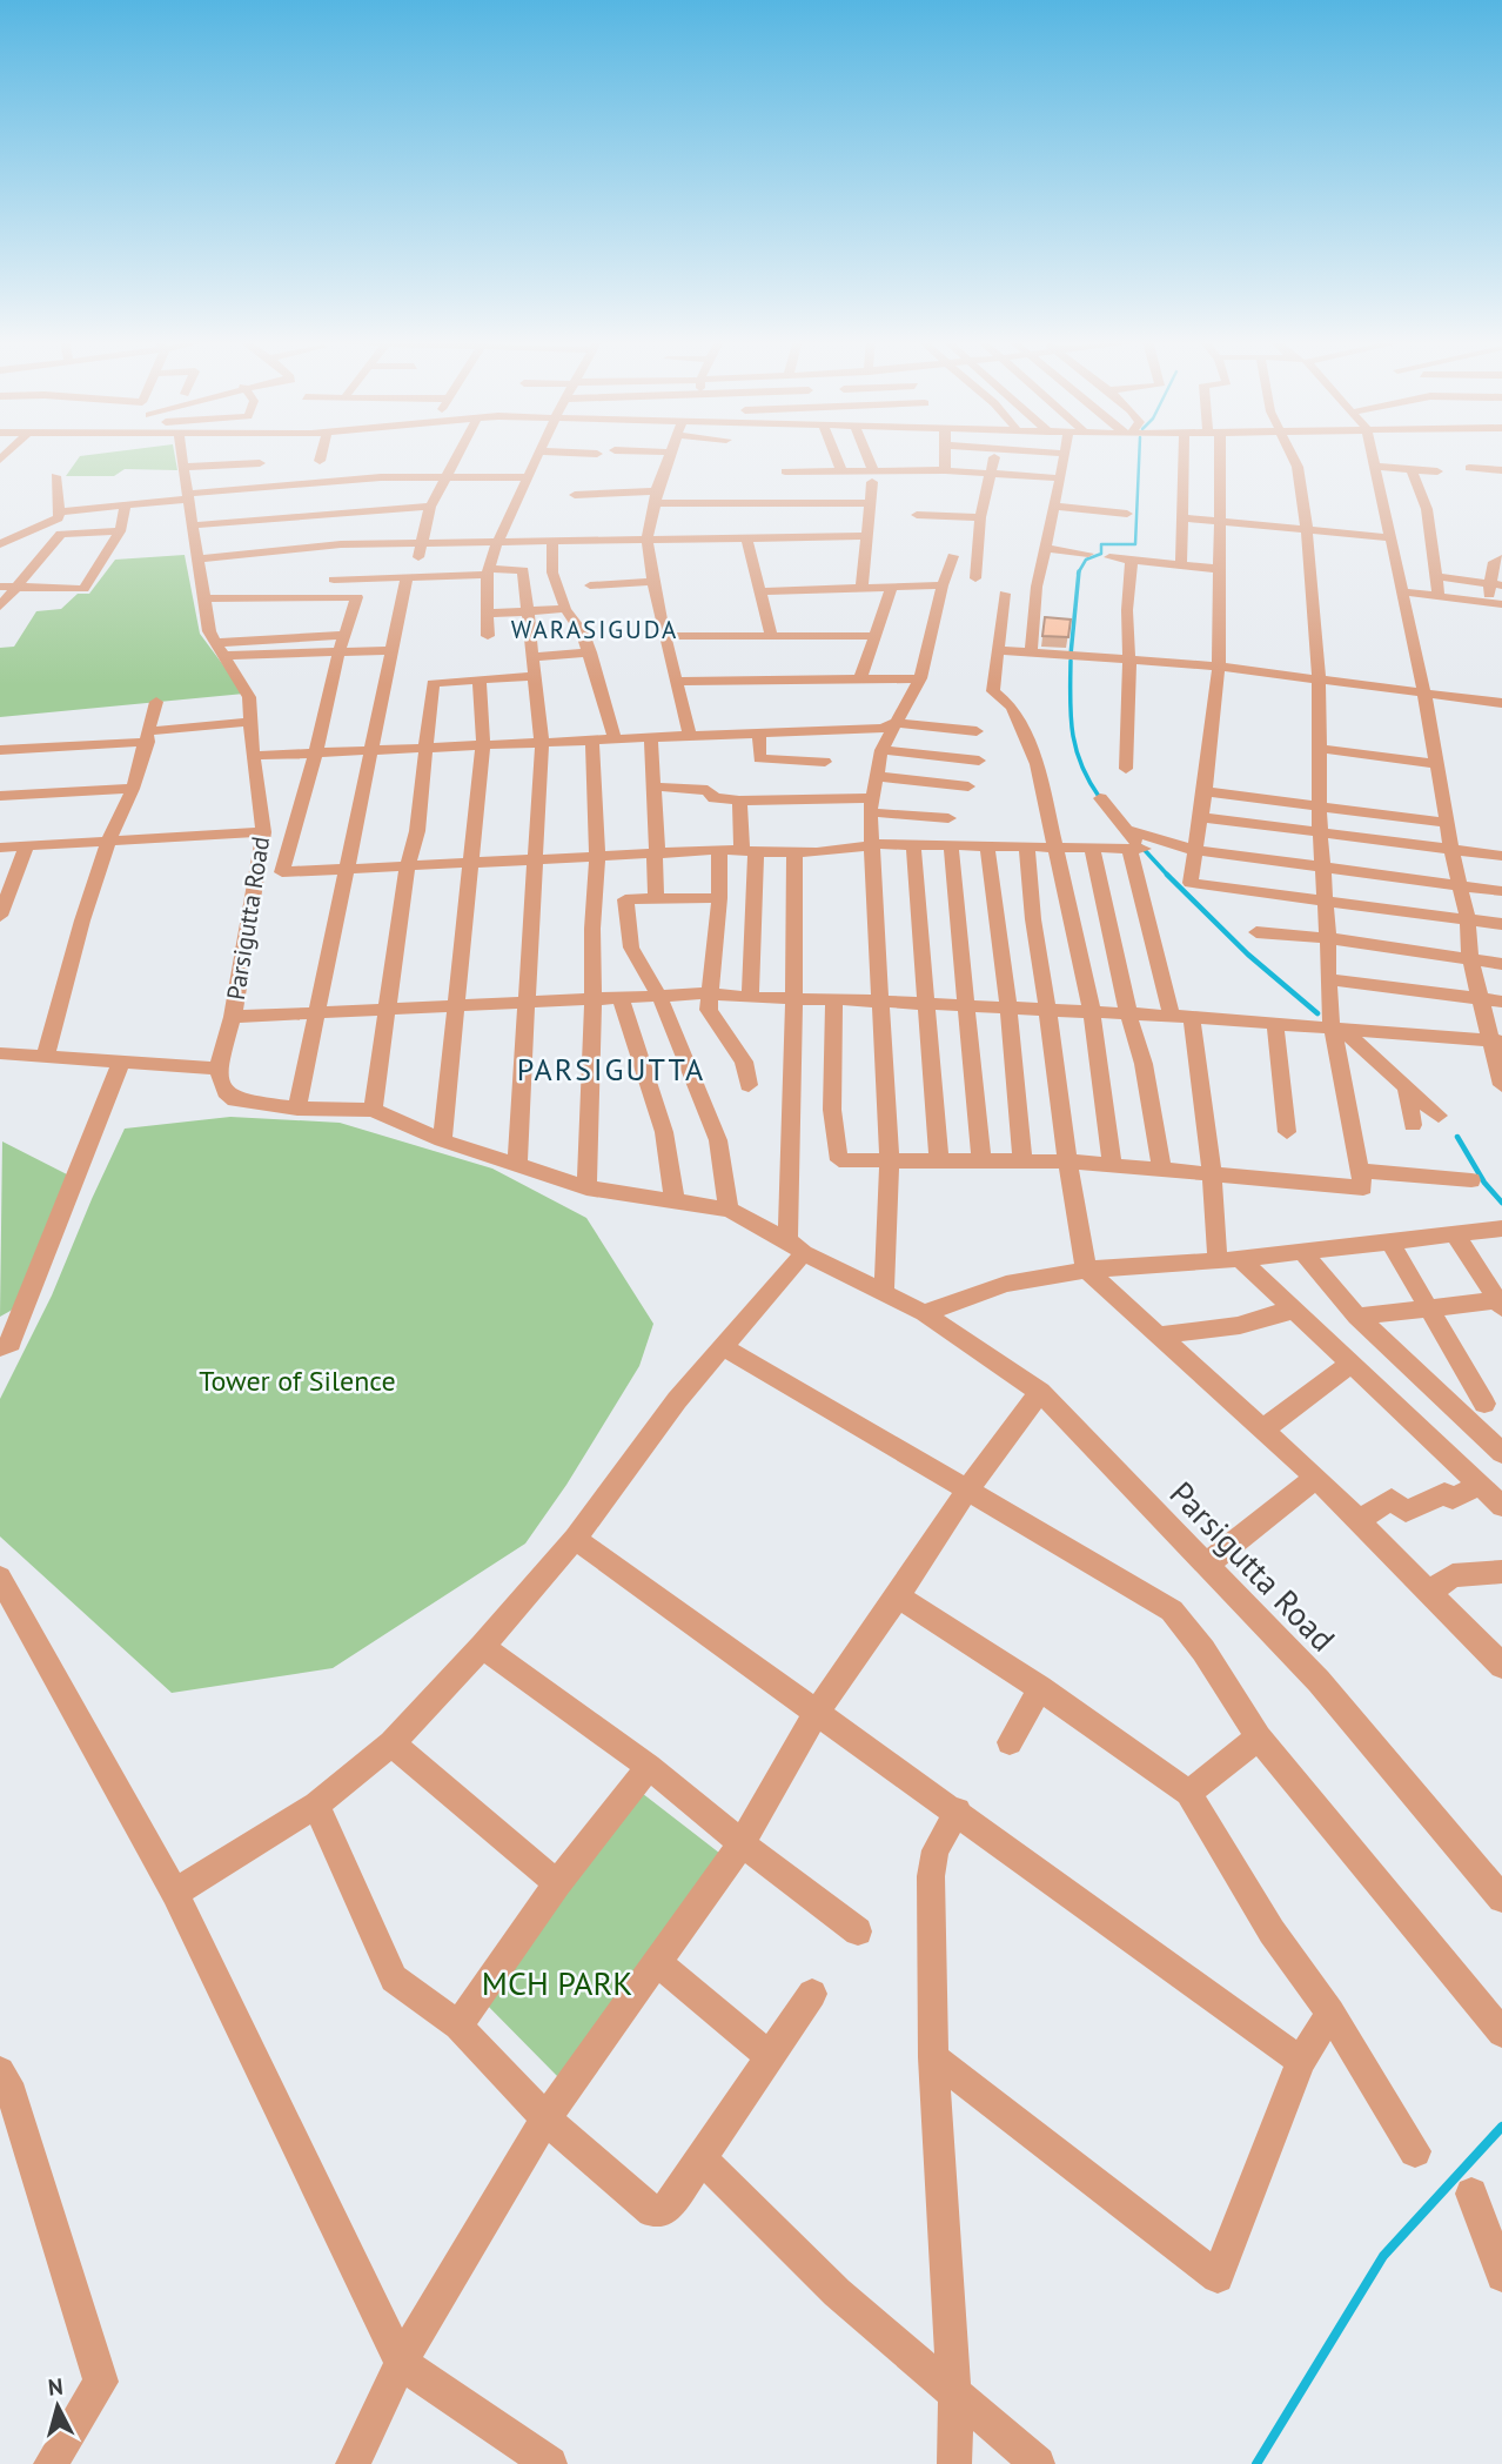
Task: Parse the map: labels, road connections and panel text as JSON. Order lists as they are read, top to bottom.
{
  "streets": {
    "street": ["Parsigutta Road"]
  },
  "districts": ["WARASIGUDA", "PARSIGUTTA"],
  "parks": ["Tower of Silence", "MCH PARK"],
  "north": "top"
}
